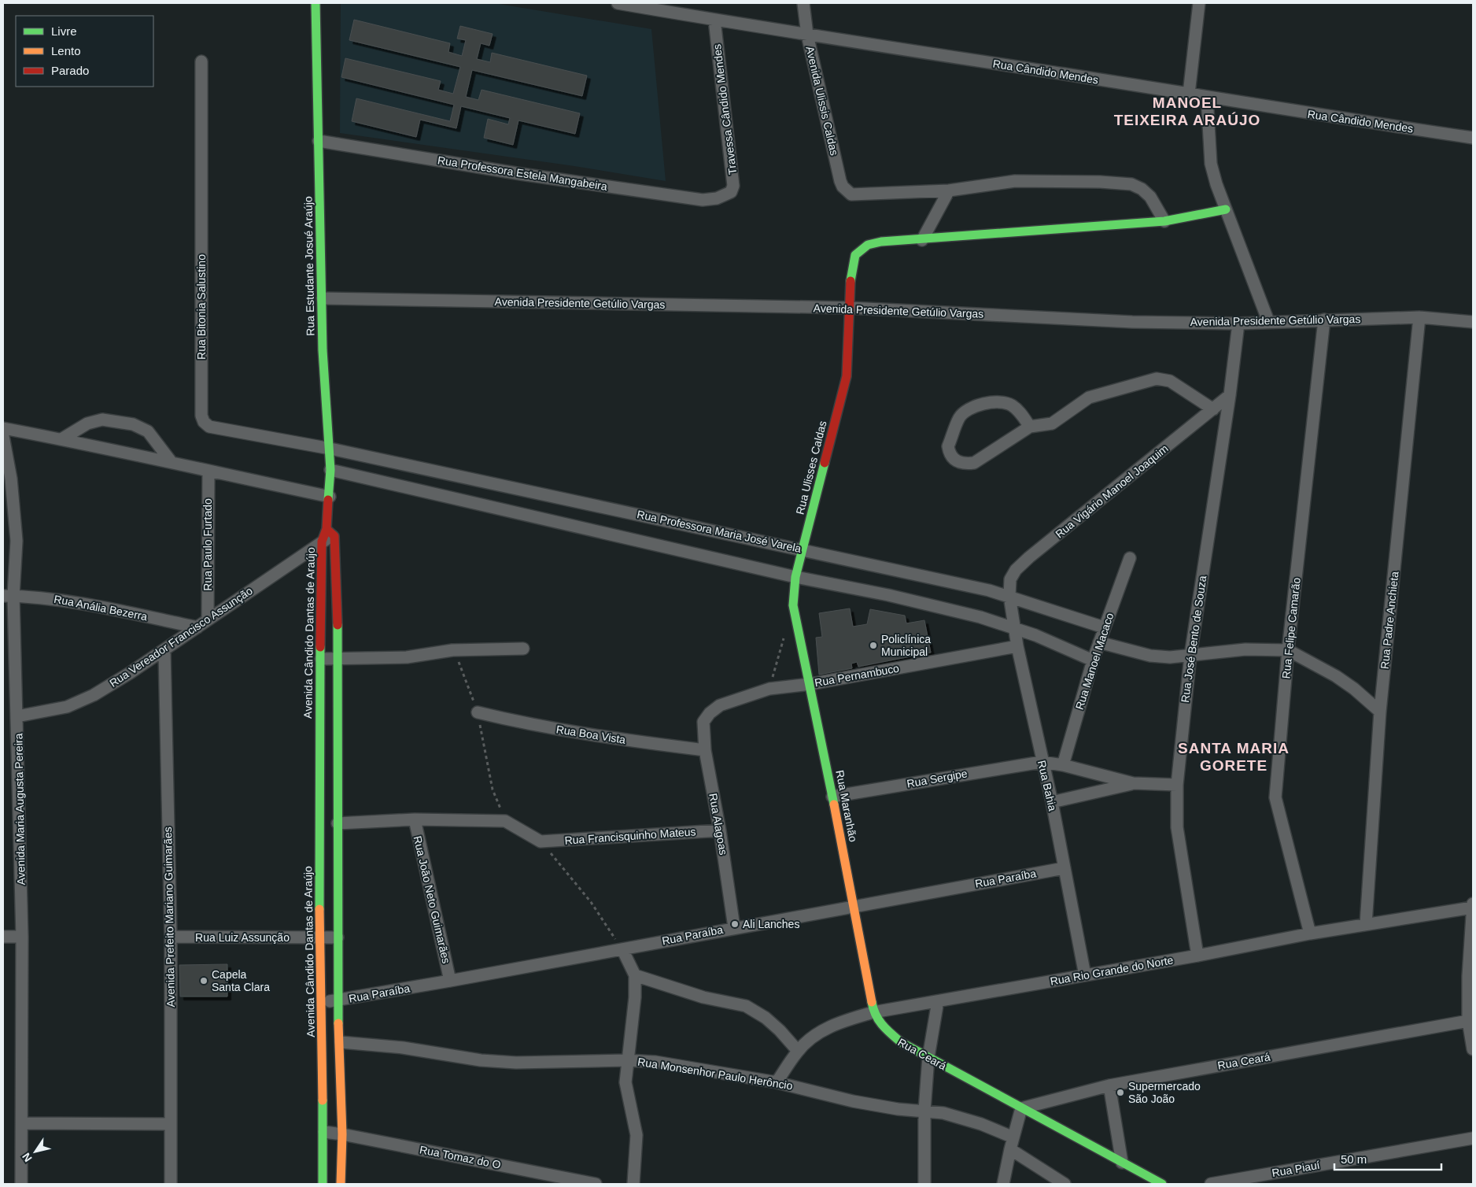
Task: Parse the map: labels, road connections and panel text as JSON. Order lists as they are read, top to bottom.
{
  "streets": {
    "main road": [
      "Rua Estudante Josué Araújo",
      "Rua Ulisses Caldas",
      "Avenida Cândido Dantas de Araújo",
      "Rua Maranhão",
      "Rua Ceará"
    ],
    "street": [
      "Rua Cândido Mendes",
      "Avenida Ulissis Caldas",
      "Travessa Cândido Mendes",
      "Rua Professora Estela Mangabeira",
      "Avenida Presidente Getúlio Vargas",
      "Rua Bitonia Salustino",
      "Rua Vigário Manoel Joaquim",
      "Rua Professora Maria José Varela",
      "Rua Paulo Furtado",
      "Rua Anália Bezerra",
      "Rua Padre Anchieta",
      "Rua Felipe Camarão",
      "Rua Vereador Francisco Assunção",
      "Rua José Bento de Souza",
      "Rua Manoel Macaco",
      "Rua Pernambuco",
      "Rua Boa Vista",
      "Rua Sergipe",
      "Rua Bahia",
      "Avenida Maria Augusta Pereira",
      "Rua Alagoas",
      "Rua Francisquinho Mateus",
      "Rua Paraíba",
      "Rua João Neto Guimarães",
      "Avenida Prefeito Mariano Guimarães",
      "Rua Luiz Assunção",
      "Rua Rio Grande do Norte",
      "Rua Monsenhor Paulo Herôncio",
      "Rua Tomaz do O",
      "Rua Piauí"
    ]
  },
  "crossings": [
    ["Rua Cândido Mendes", "Avenida Ulissis Caldas"],
    ["Rua Cândido Mendes", "Travessa Cândido Mendes"],
    ["Travessa Cândido Mendes", "Rua Professora Estela Mangabeira"],
    ["Rua Professora Estela Mangabeira", "Rua Estudante Josué Araújo"],
    ["Rua Estudante Josué Araújo", "Avenida Presidente Getúlio Vargas"],
    ["Rua Estudante Josué Araújo", "Rua Bitonia Salustino"],
    ["Rua Estudante Josué Araújo", "Rua Professora Maria José Varela"],
    ["Rua Estudante Josué Araújo", "Rua Vereador Francisco Assunção"],
    ["Avenida Presidente Getúlio Vargas", "Rua Ulisses Caldas"],
    ["Avenida Presidente Getúlio Vargas", "Rua Padre Anchieta"],
    ["Avenida Presidente Getúlio Vargas", "Rua Felipe Camarão"],
    ["Avenida Presidente Getúlio Vargas", "Rua José Bento de Souza"],
    ["Rua Bitonia Salustino", "Rua Professora Maria José Varela"],
    ["Rua Ulisses Caldas", "Rua Professora Maria José Varela"],
    ["Rua Ulisses Caldas", "Rua Maranhão"],
    ["Rua Vigário Manoel Joaquim", "Rua Professora Maria José Varela"],
    ["Rua Vigário Manoel Joaquim", "Rua José Bento de Souza"],
    ["Rua Vigário Manoel Joaquim", "Rua Bahia"],
    ["Rua Professora Maria José Varela", "Rua Manoel Macaco"],
    ["Rua Professora Maria José Varela", "Rua Bahia"],
    ["Rua Paulo Furtado", "Rua Vereador Francisco Assunção"],
    ["Rua Anália Bezerra", "Rua Vereador Francisco Assunção"],
    ["Rua Anália Bezerra", "Avenida Maria Augusta Pereira"],
    ["Rua Padre Anchieta", "Rua Rio Grande do Norte"],
    ["Rua Felipe Camarão", "Rua Rio Grande do Norte"],
    ["Avenida Cândido Dantas de Araújo", "Rua Vereador Francisco Assunção"],
    ["Avenida Cândido Dantas de Araújo", "Rua Paraíba"],
    ["Avenida Cândido Dantas de Araújo", "Rua Luiz Assunção"],
    ["Avenida Cândido Dantas de Araújo", "Rua Tomaz do O"],
    ["Rua Vereador Francisco Assunção", "Avenida Maria Augusta Pereira"],
    ["Rua Vereador Francisco Assunção", "Avenida Prefeito Mariano Guimarães"],
    ["Rua José Bento de Souza", "Rua Rio Grande do Norte"],
    ["Rua Manoel Macaco", "Rua Sergipe"],
    ["Rua Pernambuco", "Rua Bahia"],
    ["Rua Pernambuco", "Rua Maranhão"],
    ["Rua Pernambuco", "Rua Alagoas"],
    ["Rua Boa Vista", "Rua Alagoas"],
    ["Rua Sergipe", "Rua Bahia"],
    ["Rua Sergipe", "Rua Maranhão"],
    ["Rua Bahia", "Rua Paraíba"],
    ["Rua Bahia", "Rua Rio Grande do Norte"],
    ["Rua Maranhão", "Rua Paraíba"],
    ["Rua Maranhão", "Rua Rio Grande do Norte"],
    ["Rua Maranhão", "Rua Ceará"],
    ["Rua Alagoas", "Rua Francisquinho Mateus"],
    ["Rua Alagoas", "Rua Paraíba"],
    ["Rua Paraíba", "Rua João Neto Guimarães"],
    ["Avenida Prefeito Mariano Guimarães", "Rua Luiz Assunção"],
    ["Rua Rio Grande do Norte", "Rua Ceará"],
    ["Rua Rio Grande do Norte", "Rua Monsenhor Paulo Herôncio"]
  ],
  "districts": ["MANOEL TEIXEIRA ARAÚJO", "SANTA MARIA GORETE"],
  "places": [
    "Policlínica Municipal",
    "Ali Lanches",
    "Capela Santa Clara",
    "Supermercado São João"
  ],
  "legend": ["Livre", "Lento", "Parado"],
  "scale_bar": "50 m",
  "north": "bottom left"
}
